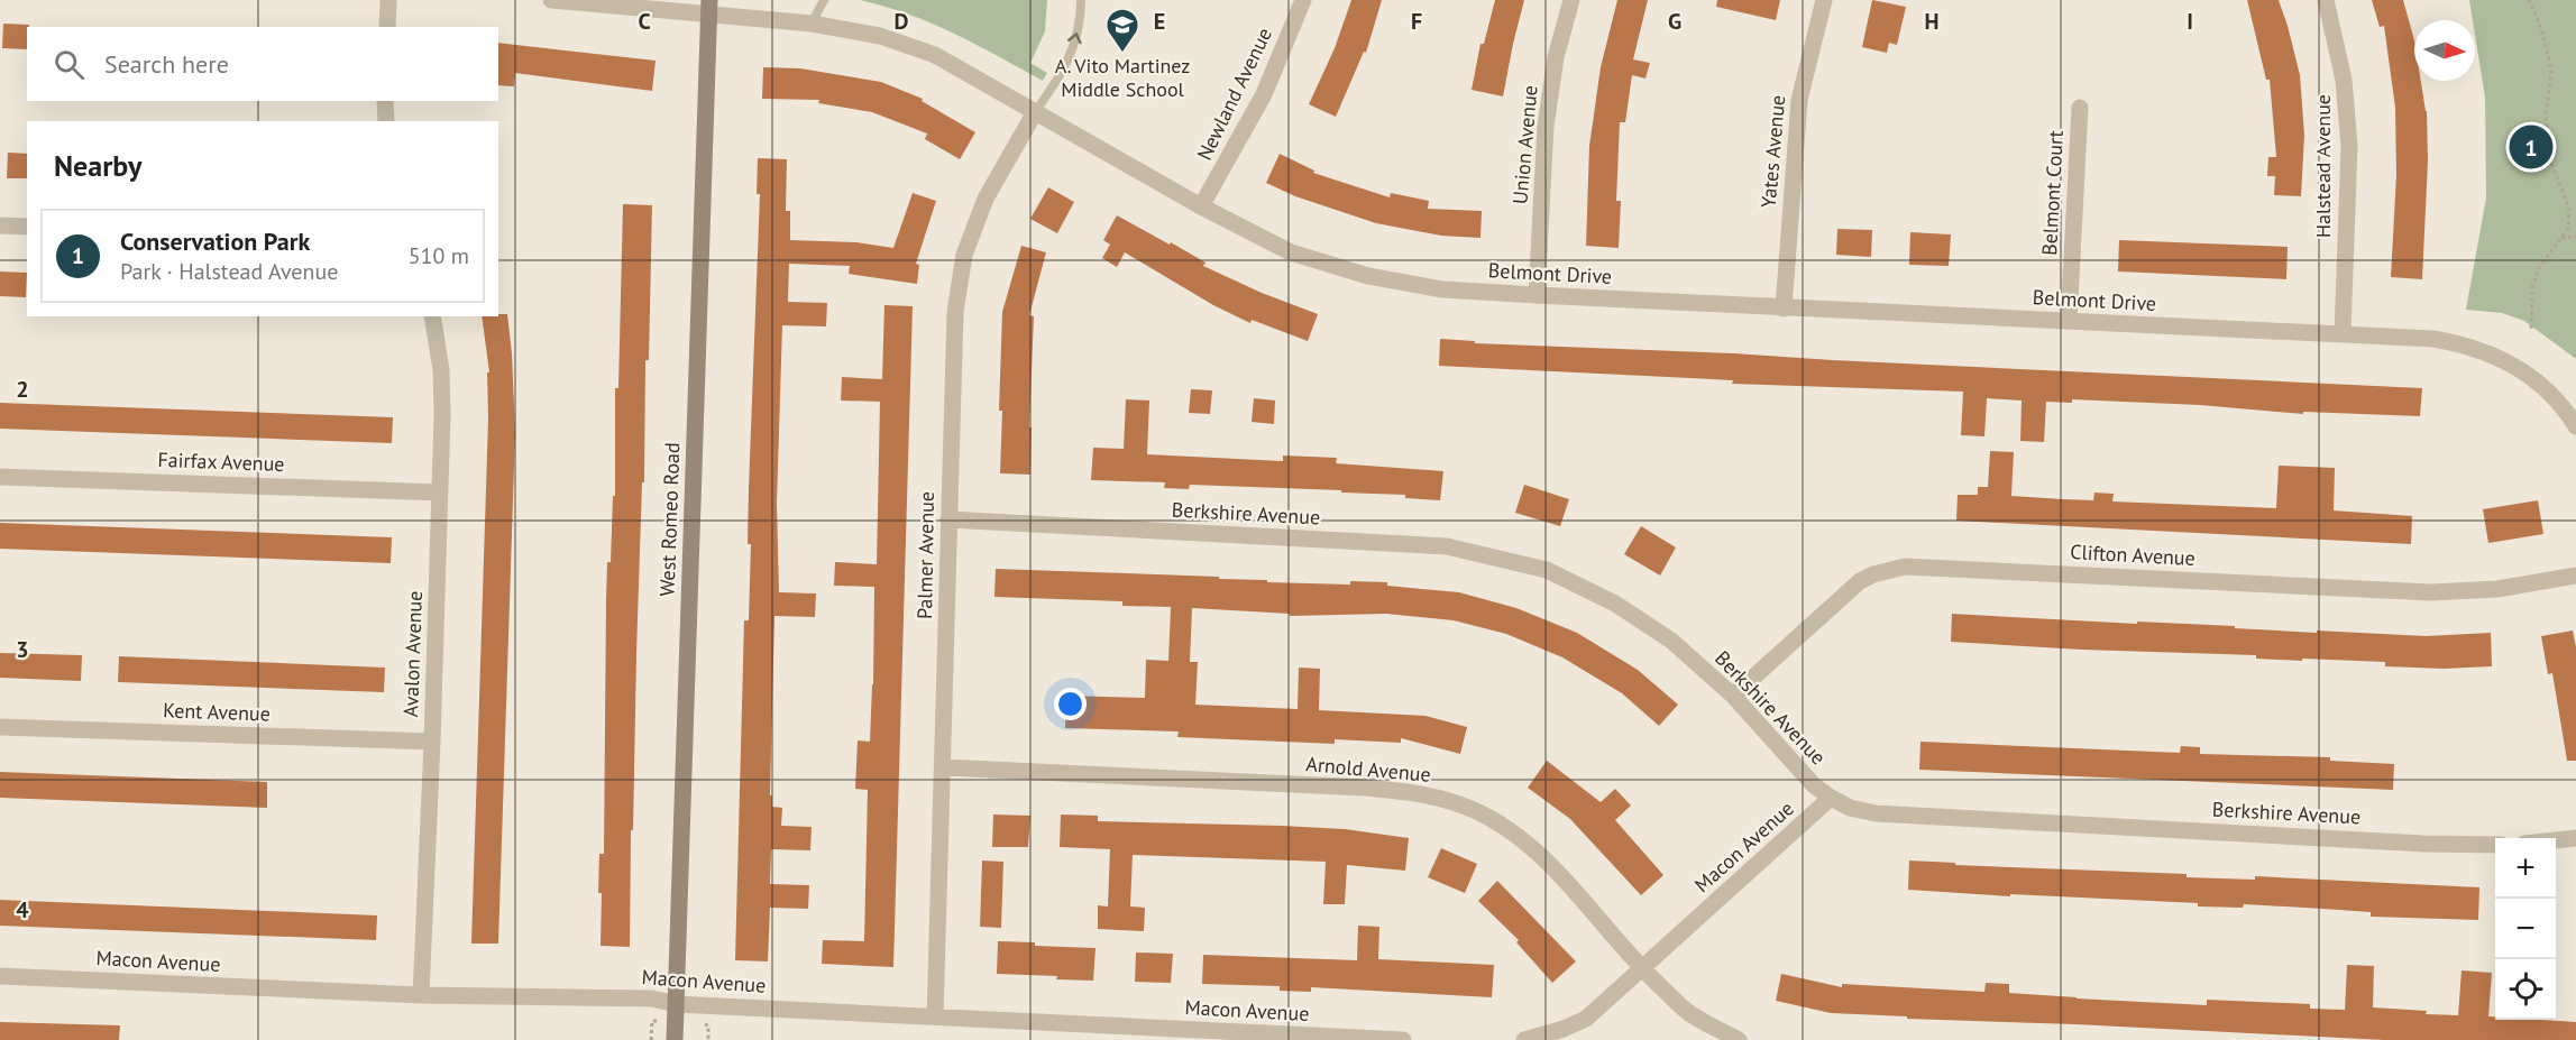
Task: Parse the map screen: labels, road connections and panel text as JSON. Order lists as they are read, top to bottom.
{
  "streets": {
    "main road": ["West Romeo Road"],
    "street": [
      "Newland Avenue",
      "Union Avenue",
      "Yates Avenue",
      "Halstead Avenue",
      "Belmont Court",
      "Belmont Drive",
      "Fairfax Avenue",
      "Berkshire Avenue",
      "Palmer Avenue",
      "Clifton Avenue",
      "Avalon Avenue",
      "Kent Avenue",
      "Arnold Avenue",
      "Macon Avenue"
    ]
  },
  "crossings": [
    ["Newland Avenue", "Belmont Drive"],
    ["Union Avenue", "Belmont Drive"],
    ["Yates Avenue", "Belmont Drive"],
    ["Halstead Avenue", "Belmont Drive"],
    ["Belmont Court", "Belmont Drive"],
    ["Belmont Drive", "West Romeo Road"],
    ["Belmont Drive", "Palmer Avenue"],
    ["Fairfax Avenue", "Avalon Avenue"],
    ["Berkshire Avenue", "Palmer Avenue"],
    ["Berkshire Avenue", "Clifton Avenue"],
    ["Berkshire Avenue", "Macon Avenue"],
    ["West Romeo Road", "Macon Avenue"],
    ["Palmer Avenue", "Arnold Avenue"],
    ["Palmer Avenue", "Macon Avenue"],
    ["Avalon Avenue", "Kent Avenue"],
    ["Avalon Avenue", "Macon Avenue"],
    ["Arnold Avenue", "Macon Avenue"]
  ],
  "places": {
    "school or university": ["A. Vito Martinez Middle School"]
  },
  "north": "right",
  "page": {
    "search": "Search here",
    "heading": "Nearby",
    "pins": "1",
    "list": [
      {
        "mark": "1",
        "name": "Conservation Park",
        "note": "Park · Halstead Avenue",
        "value": "510 m"
      }
    ],
    "map_buttons": ["+", "−"]
  },
  "grid": {
    "columns": [
      "C",
      "D",
      "E",
      "F",
      "G",
      "H",
      "I"
    ],
    "rows": ["2", "3", "4"]
  }
}
